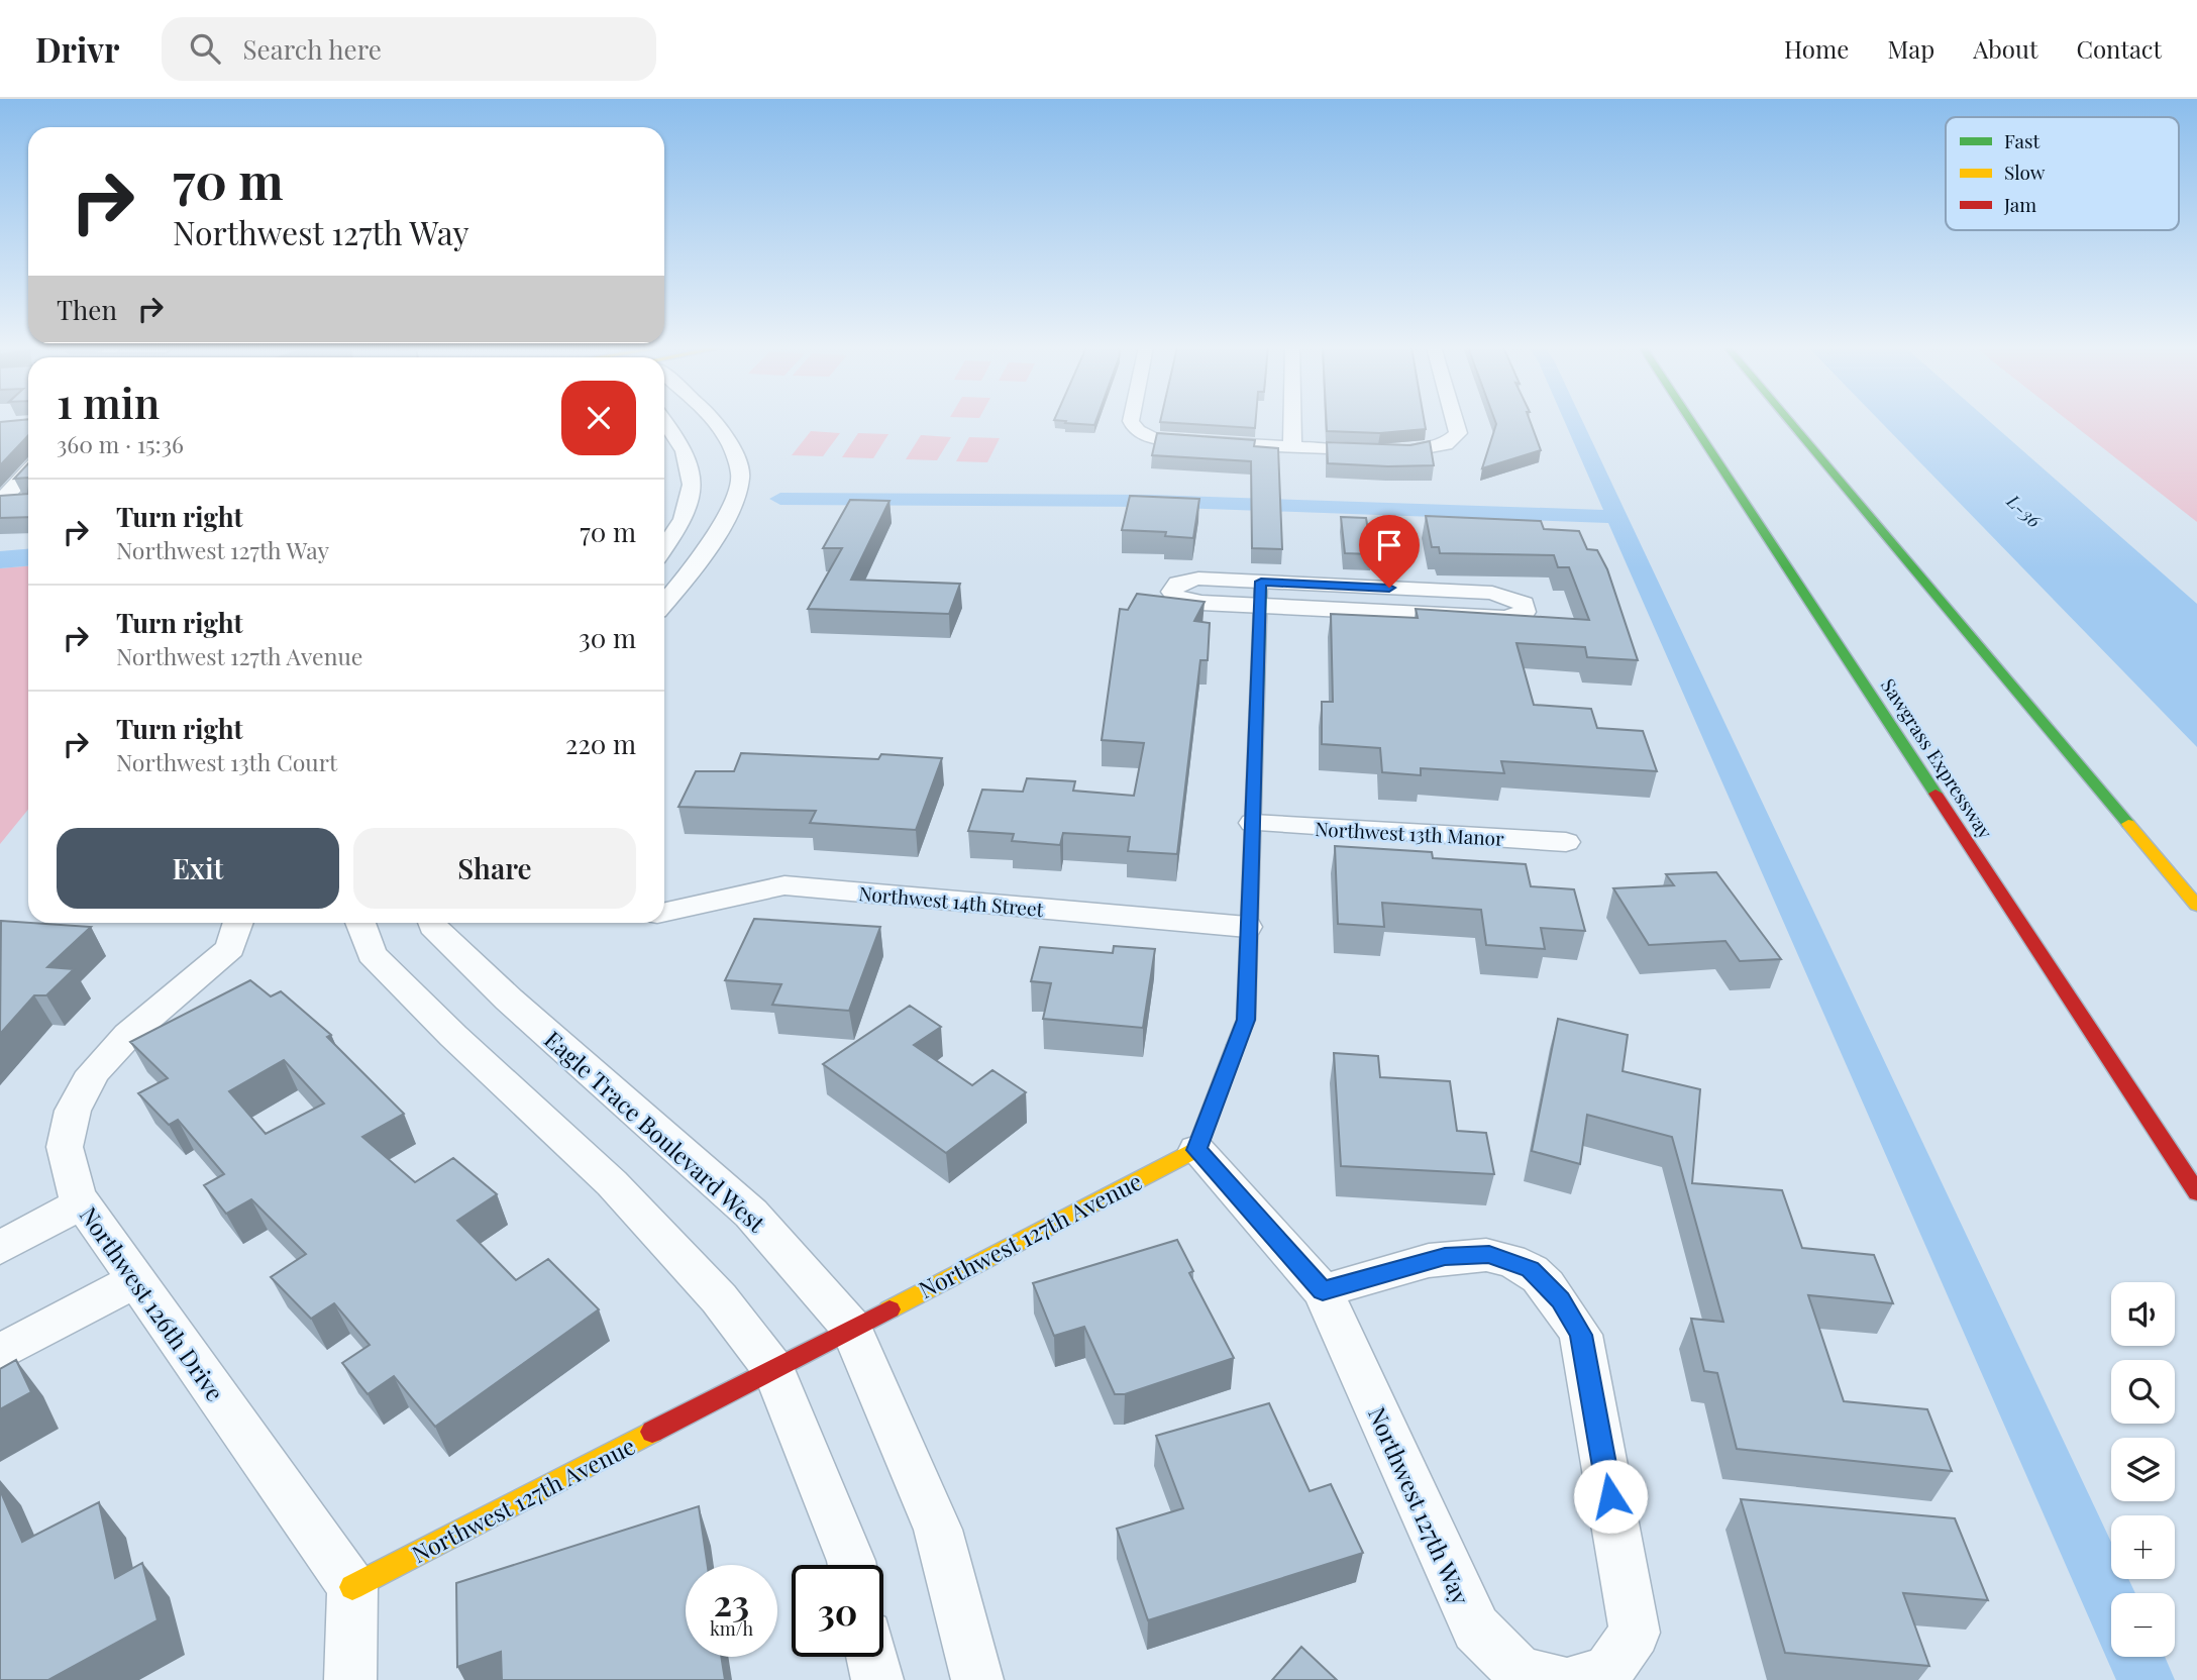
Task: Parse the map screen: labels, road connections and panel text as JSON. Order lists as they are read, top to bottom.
{
  "streets": {
    "main road": ["Sawgrass Expressway", "Northwest 127th Avenue"],
    "street": [
      "Northwest 13th Manor",
      "Northwest 14th Street",
      "Eagle Trace Boulevard West",
      "Northwest 126th Drive",
      "Northwest 127th Way"
    ]
  },
  "crossings": [
    ["Eagle Trace Boulevard West", "Northwest 127th Avenue"],
    ["Northwest 127th Avenue", "Northwest 126th Drive"],
    ["Northwest 127th Avenue", "Northwest 127th Way"]
  ],
  "water": ["L-36"],
  "legend": ["Fast", "Slow", "Jam"],
  "page": {
    "header": "Drivr",
    "search": "Search here",
    "nav": [
      "Home",
      "Map",
      "About",
      "Contact"
    ],
    "turn": ["70 m", "Northwest 127th Way"],
    "then": "Then",
    "heading": ["1 min", "360 m · 15:36"],
    "list": [
      {
        "name": "Turn right",
        "note": "Northwest 127th Way",
        "value": "70 m"
      },
      {
        "name": "Turn right",
        "note": "Northwest 127th Avenue",
        "value": "30 m"
      },
      {
        "name": "Turn right",
        "note": "Northwest 13th Court",
        "value": "220 m"
      }
    ],
    "buttons": ["Exit", "Share"],
    "map_buttons": ["+", "−"],
    "speed": "23 km/h",
    "limit": "30"
  }
}
